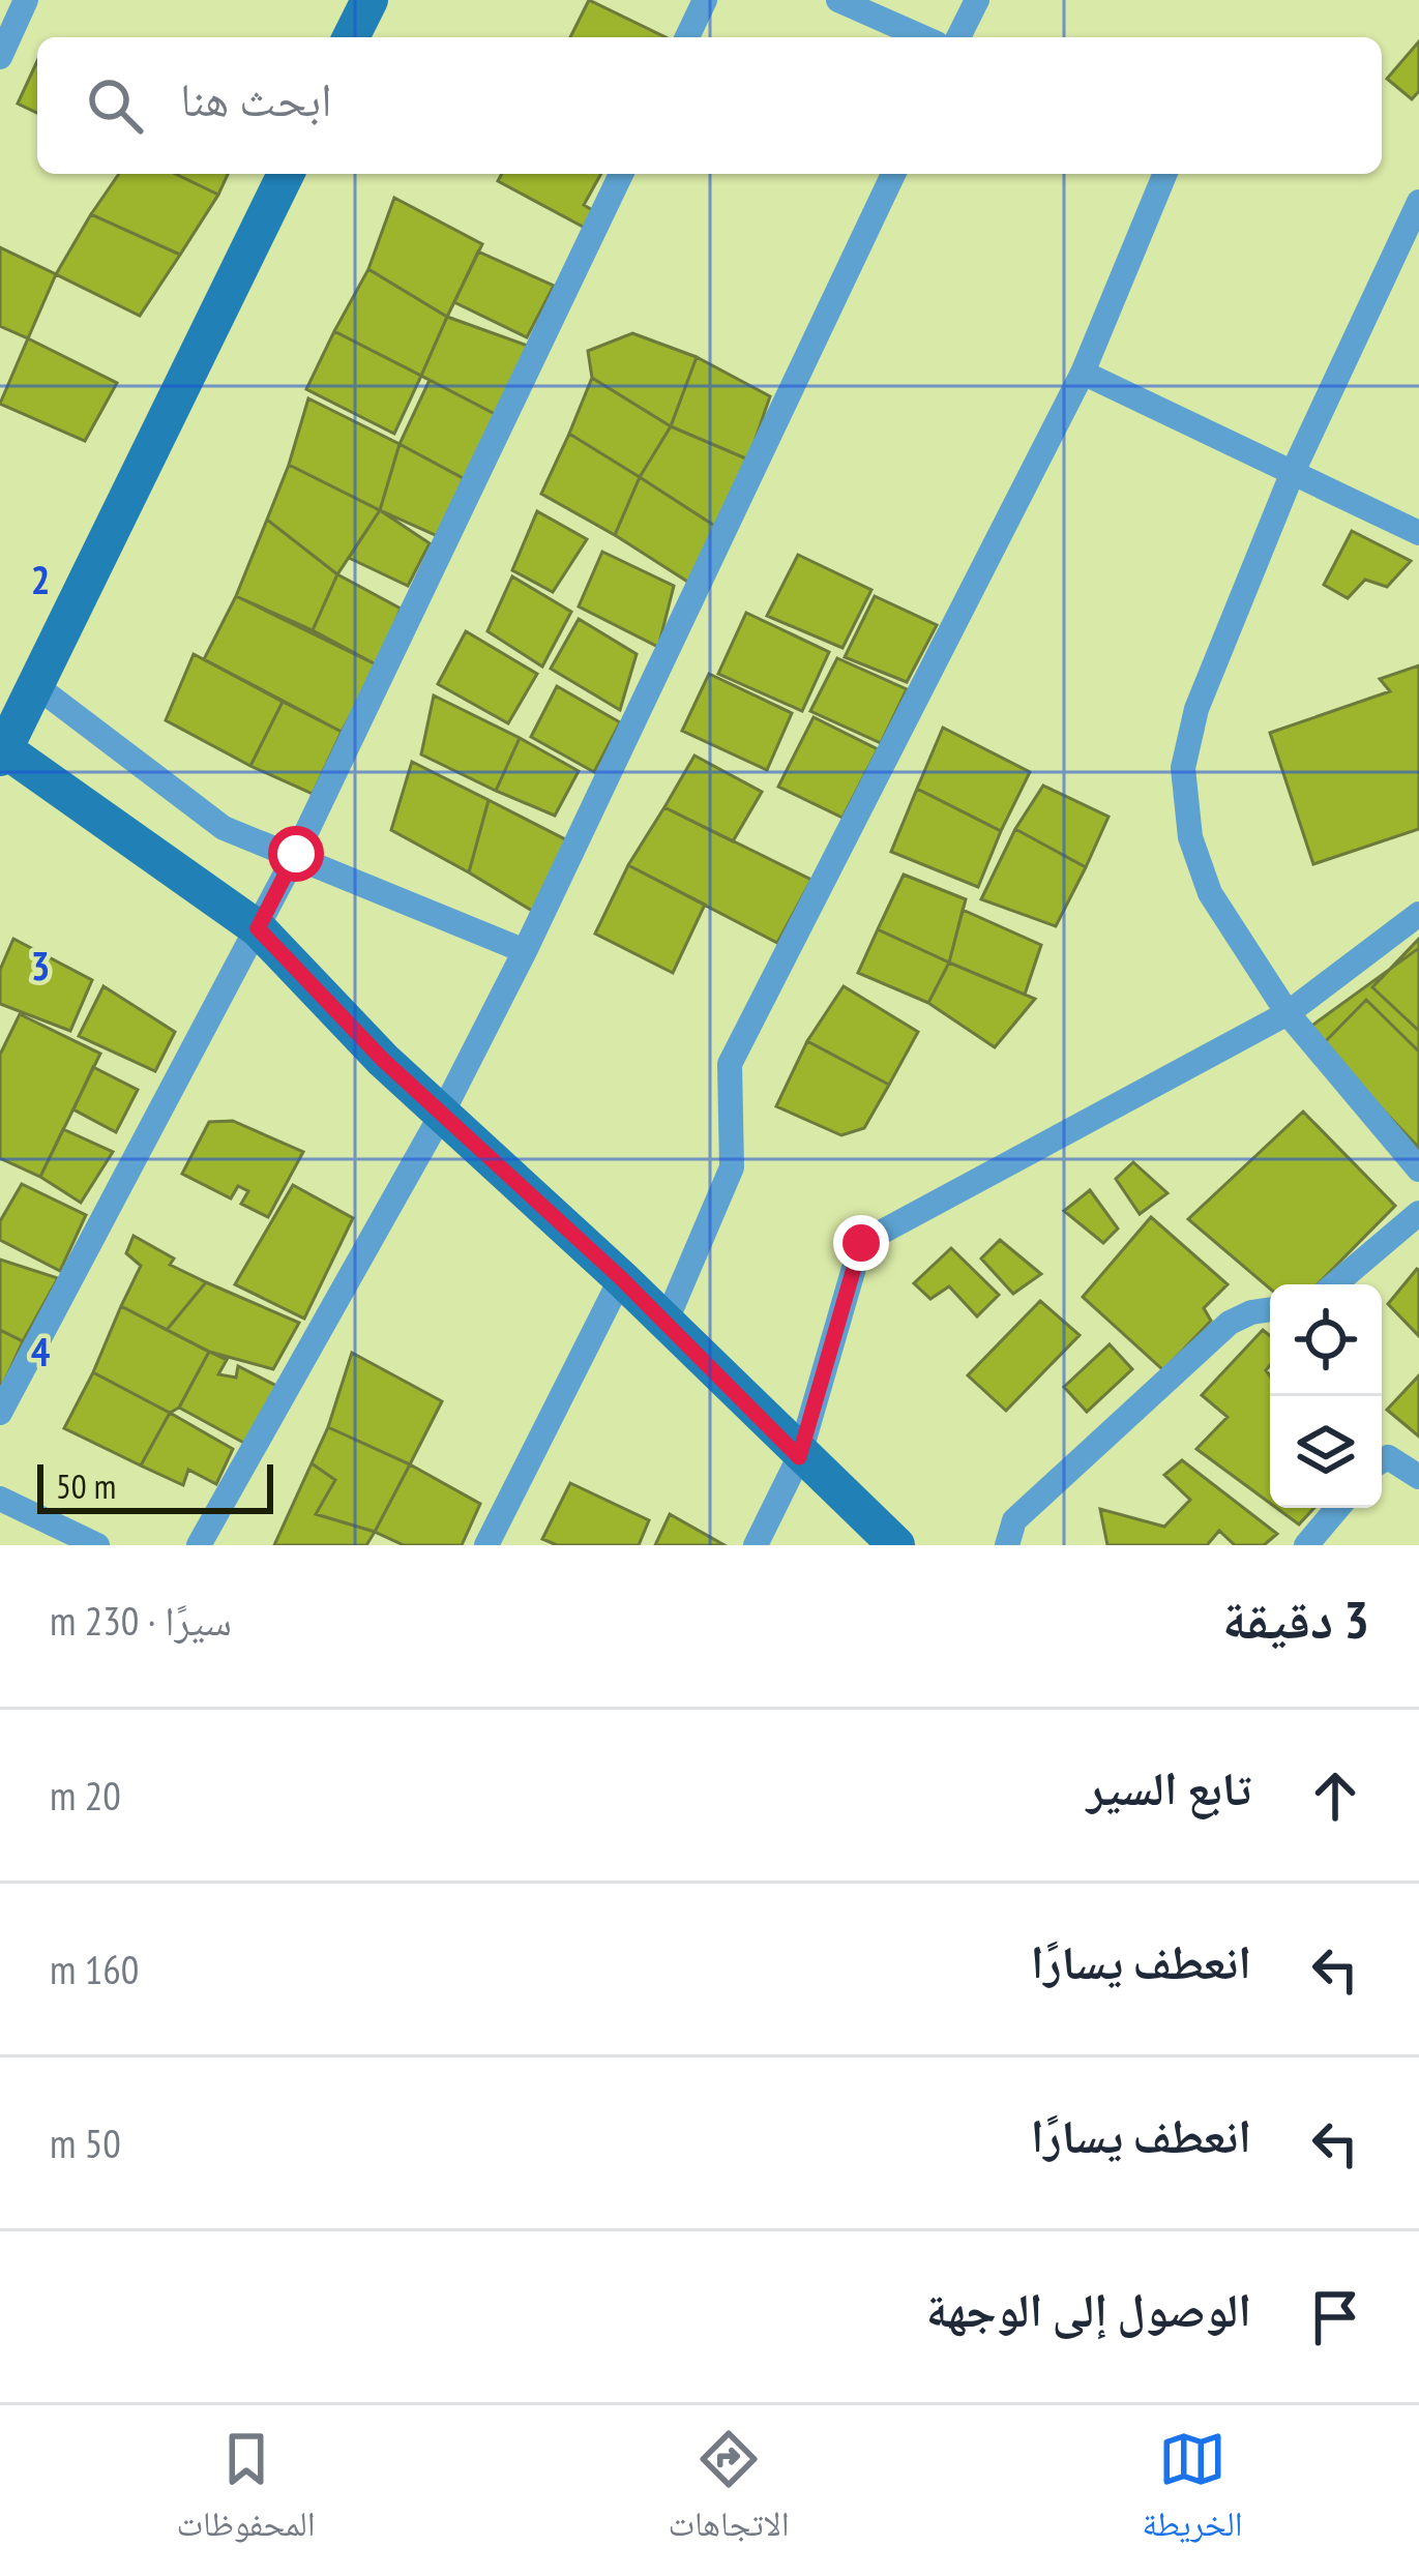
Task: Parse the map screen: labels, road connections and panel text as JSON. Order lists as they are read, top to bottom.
{
  "scale_bar": "50 m",
  "page": {
    "search": "ابحث هنا",
    "scale": "50 m",
    "heading": ["3 دقيقة", "سيرًا · 230 m"],
    "list": [
      ["تابع السير", "20 m"],
      ["انعطف يسارًا", "160 m"],
      ["انعطف يسارًا", "50 m"],
      "الوصول إلى الوجهة"
    ],
    "nav": ["الخريطة", "الاتجاهات", "المحفوظات"]
  },
  "grid": {
    "rows": ["2", "3", "4"]
  }
}
